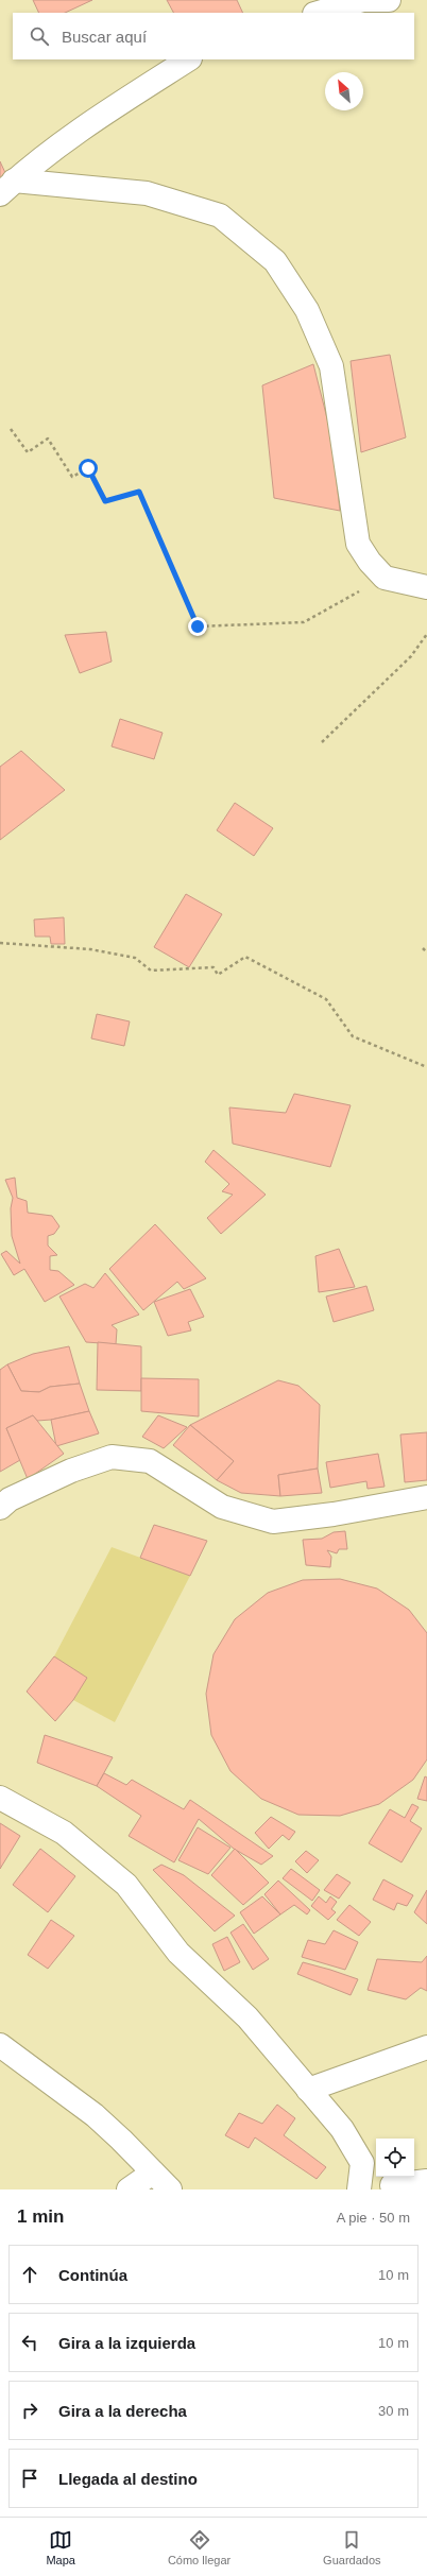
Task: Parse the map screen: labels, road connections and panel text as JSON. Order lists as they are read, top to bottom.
{
  "north": "top left",
  "page": {
    "search": "Buscar aquí",
    "heading": ["1 min", "A pie · 50 m"],
    "list": [
      ["Continúa", "10 m"],
      ["Gira a la izquierda", "10 m"],
      ["Gira a la derecha", "30 m"],
      "Llegada al destino"
    ],
    "nav": ["Mapa", "Cómo llegar", "Guardados"]
  }
}
